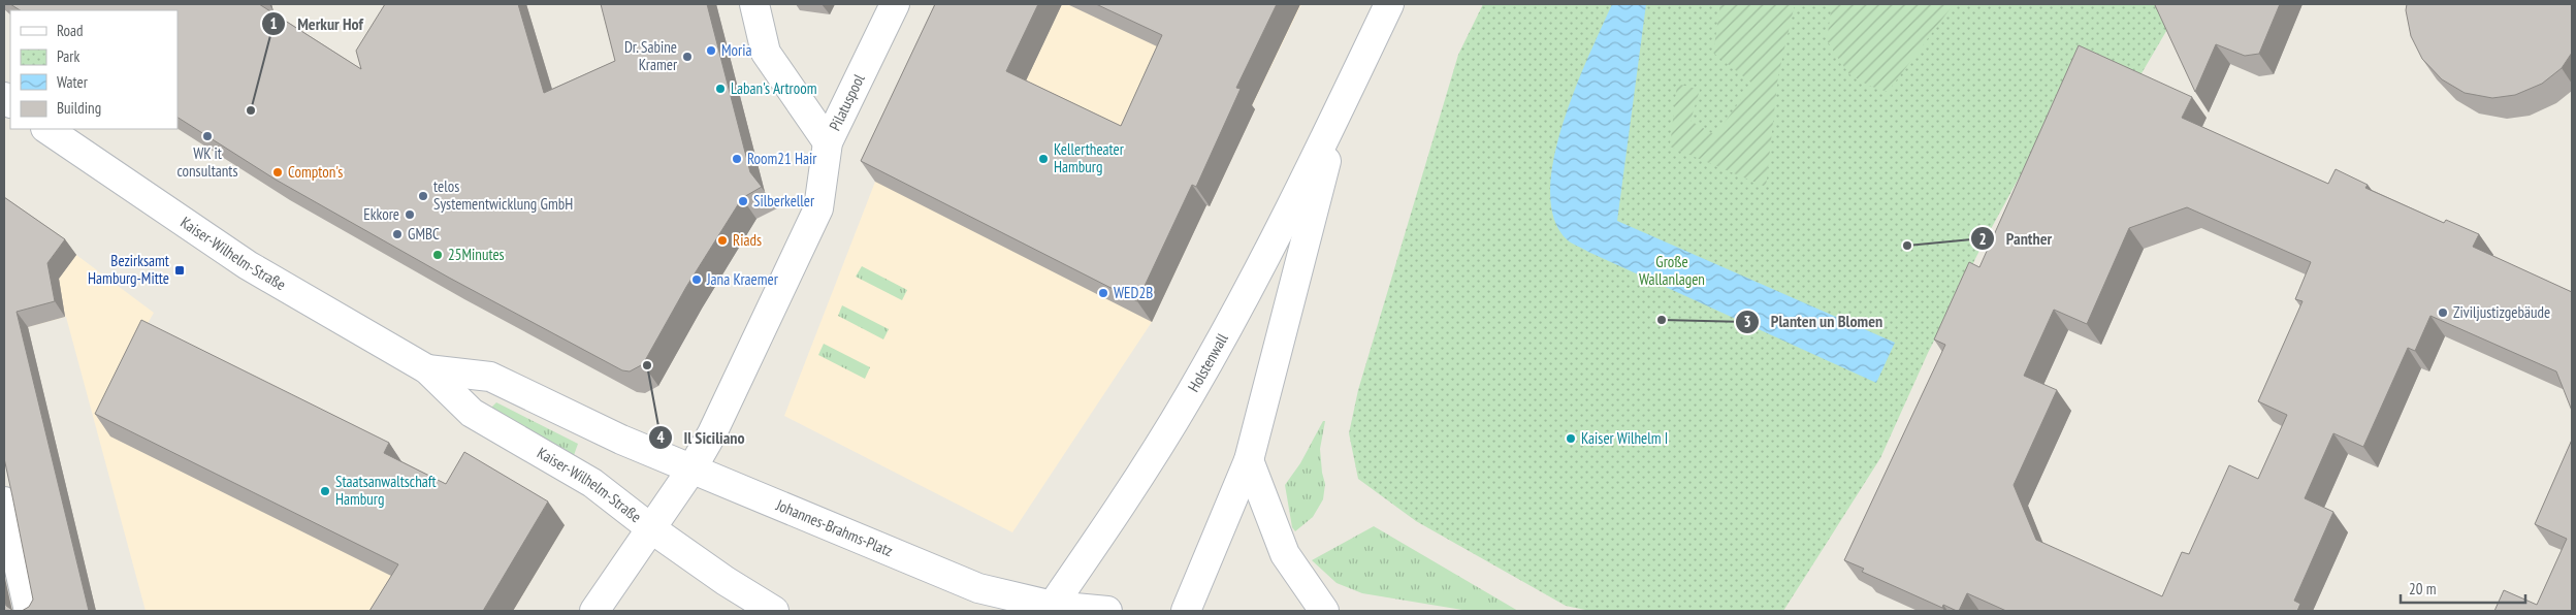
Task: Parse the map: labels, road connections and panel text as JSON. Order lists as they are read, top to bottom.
{
  "streets": {
    "main road": [
      "Pilatuspool",
      "Kaiser-Wilhelm-Straße",
      "Holstenwall",
      "Johannes-Brahms-Platz"
    ]
  },
  "crossings": [
    ["Pilatuspool", "Kaiser-Wilhelm-Straße"],
    ["Pilatuspool", "Johannes-Brahms-Platz"],
    ["Kaiser-Wilhelm-Straße", "Johannes-Brahms-Platz"],
    ["Holstenwall", "Johannes-Brahms-Platz"]
  ],
  "parks": ["Große Wallanlagen"],
  "places": {
    "other": [
      "Moria",
      "Dr. Sabine Kramer",
      "Laban's Artroom",
      "Merkur Hof",
      "WK it consultants",
      "Room21 Hair",
      "Kellertheater Hamburg",
      "Compton's",
      "telos Systementwicklung GmbH",
      "Silberkeller",
      "Ekkore",
      "GMBC",
      "Riads",
      "Panther",
      "25Minutes",
      "Jana Kraemer",
      "WED2B",
      "Ziviljustizgebäude",
      "Planten un Blomen",
      "Il Siciliano",
      "Kaiser Wilhelm I",
      "Staatsanwaltschaft Hamburg"
    ],
    "transit": ["Bezirksamt Hamburg-Mitte"]
  },
  "legend": [
    "Road",
    "Park",
    "Water",
    "Building"
  ],
  "scale_bar": "20 m"
}
